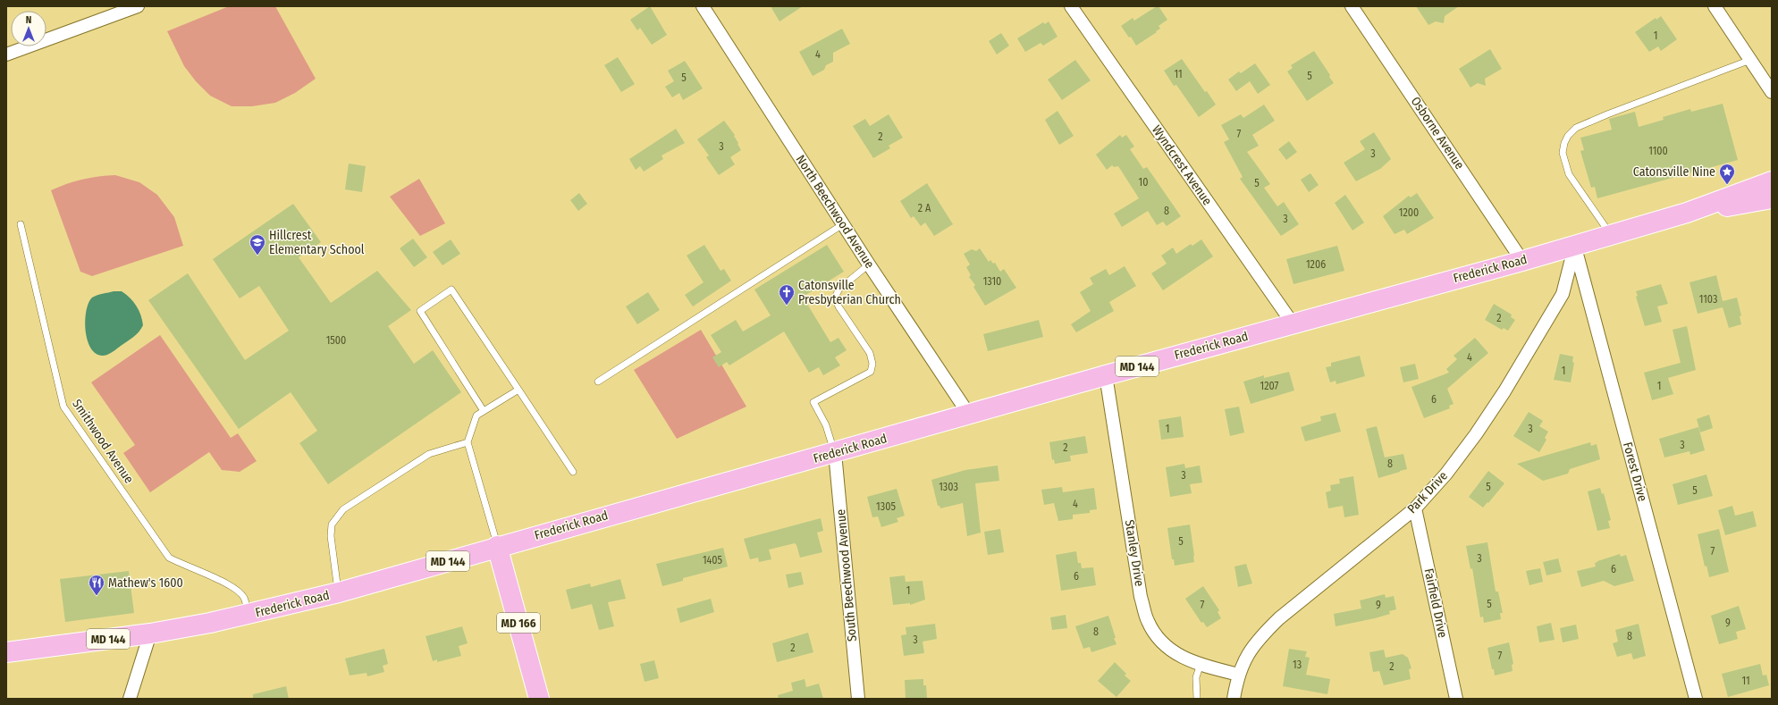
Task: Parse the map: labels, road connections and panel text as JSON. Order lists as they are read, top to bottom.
{
  "streets": {
    "main road": ["Frederick Road", "MD 144", "MD 166"],
    "street": [
      "Osborne Avenue",
      "Wyndcrest Avenue",
      "North Beechwood Avenue",
      "Forest Drive",
      "Park Drive",
      "Stanley Drive",
      "South Beechwood Avenue",
      "Fairfield Drive"
    ],
    "lane": ["Smithwood Avenue"]
  },
  "crossings": [
    ["Osborne Avenue", "Frederick Road"],
    ["Wyndcrest Avenue", "Frederick Road"],
    ["North Beechwood Avenue", "Frederick Road"],
    ["Frederick Road", "Smithwood Avenue"],
    ["Frederick Road", "Forest Drive"],
    ["Frederick Road", "Park Drive"],
    ["Frederick Road", "Stanley Drive"],
    ["Frederick Road", "South Beechwood Avenue"],
    ["Frederick Road", "MD 166"],
    ["Forest Drive", "Park Drive"],
    ["Park Drive", "Stanley Drive"],
    ["Park Drive", "Fairfield Drive"]
  ],
  "places": {
    "place": ["Catonsville Nine"],
    "school or university": ["Hillcrest Elementary School"],
    "church": ["Catonsville Presbyterian Church"],
    "restaurant": ["Mathew's 1600"]
  },
  "house_numbers": [
    "1",
    "4",
    "11",
    "5",
    "5",
    "7",
    "2",
    "3",
    "1100",
    "3",
    "10",
    "5",
    "2 A",
    "8",
    "1200",
    "3",
    "1206",
    "1310",
    "1103",
    "2",
    "1500",
    "4",
    "1",
    "1207",
    "1",
    "6",
    "1",
    "3",
    "3",
    "2",
    "8",
    "3",
    "1303",
    "5",
    "5",
    "4",
    "1305",
    "5",
    "7",
    "3",
    "1405",
    "6",
    "6",
    "1",
    "5",
    "7",
    "9",
    "9",
    "8",
    "8",
    "3",
    "2",
    "7",
    "13",
    "2",
    "11"
  ],
  "north": "top"
}
